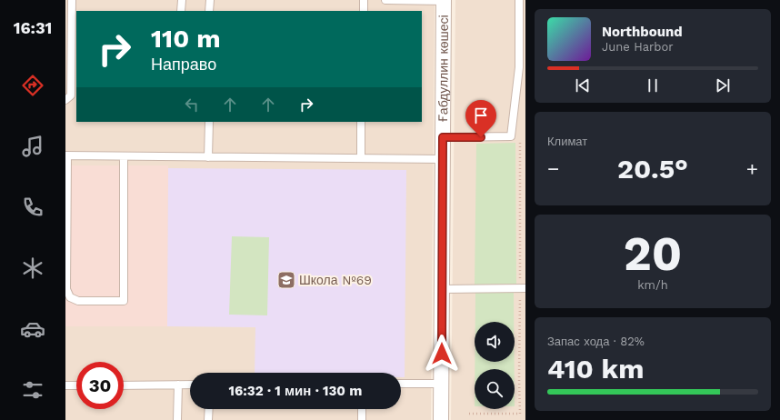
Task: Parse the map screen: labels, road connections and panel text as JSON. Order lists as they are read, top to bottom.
{
  "streets": {
    "street": ["Ғабдуллин көшесі"]
  },
  "places": {
    "school or university": ["Школа №69"]
  },
  "page": {
    "tabs": "16:31",
    "turn": ["110 m", "Направо"],
    "song": ["Northbound", "June Harbor"],
    "tile": [
      "Климат",
      ["20", "km/h"],
      ["Запас хода · 82%", "410 km"]
    ],
    "heat": ["−", "20.5°", "+"],
    "limit": "30",
    "trip": "16:32 · 1 мин · 130 m"
  }
}
